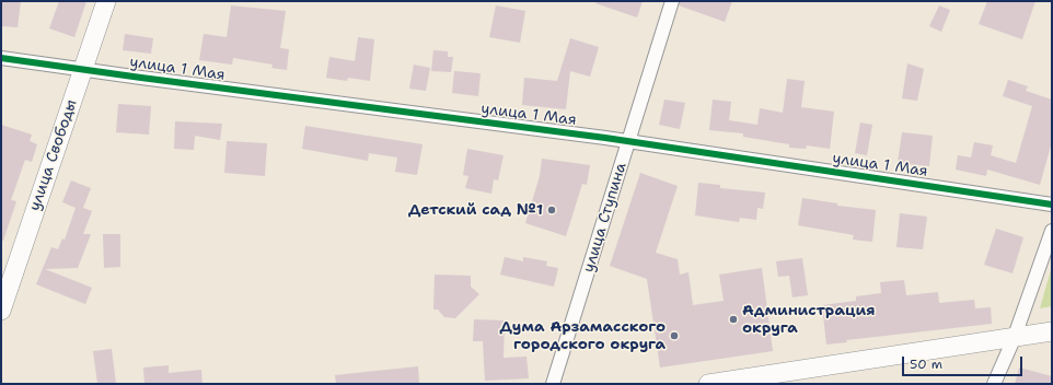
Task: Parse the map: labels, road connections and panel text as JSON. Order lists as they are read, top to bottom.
{
  "streets": {
    "street": ["улица 1 Мая", "улица Свободы", "улица Ступина"]
  },
  "crossings": [
    ["улица 1 Мая", "улица Свободы"],
    ["улица 1 Мая", "улица Ступина"]
  ],
  "places": ["Детский сад №1", "Администрация округа", "Дума Арзамасского городского округа"],
  "scale_bar": "50 m"
}
